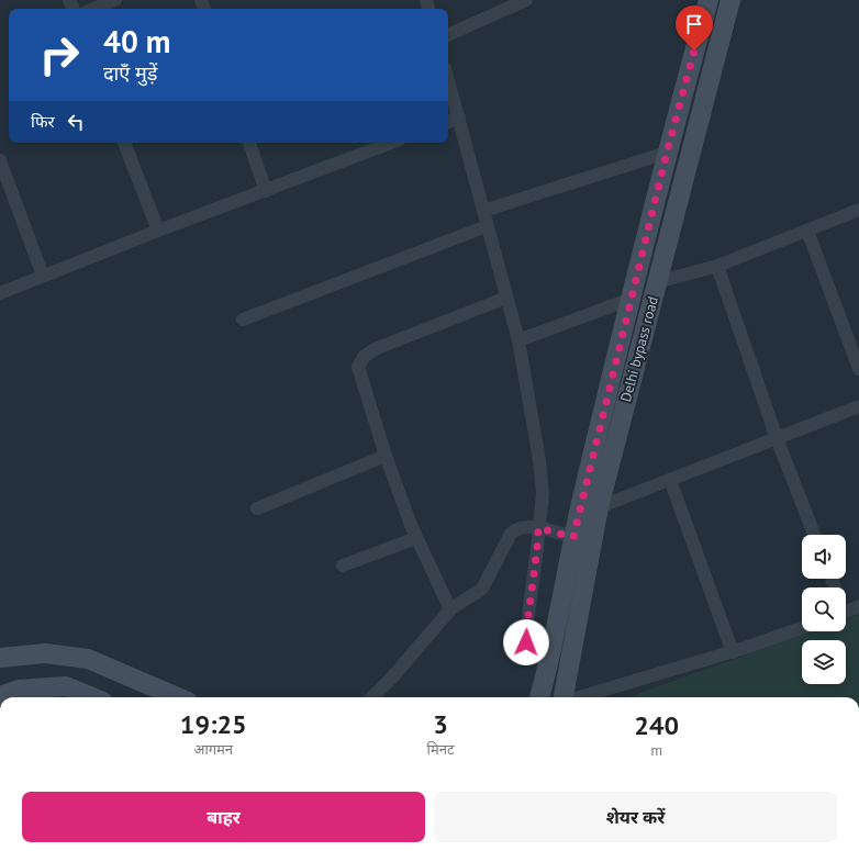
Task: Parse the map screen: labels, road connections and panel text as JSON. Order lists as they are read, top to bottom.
{
  "streets": {
    "main road": ["Delhi bypass road"]
  },
  "page": {
    "turn": ["40 m", "दाएँ मुड़ें"],
    "then": "फिर",
    "eta": [
      "19:25",
      "आगमन",
      "3",
      "मिनट",
      "240",
      "m"
    ],
    "buttons": ["बाहर", "शेयर करें"]
  }
}
